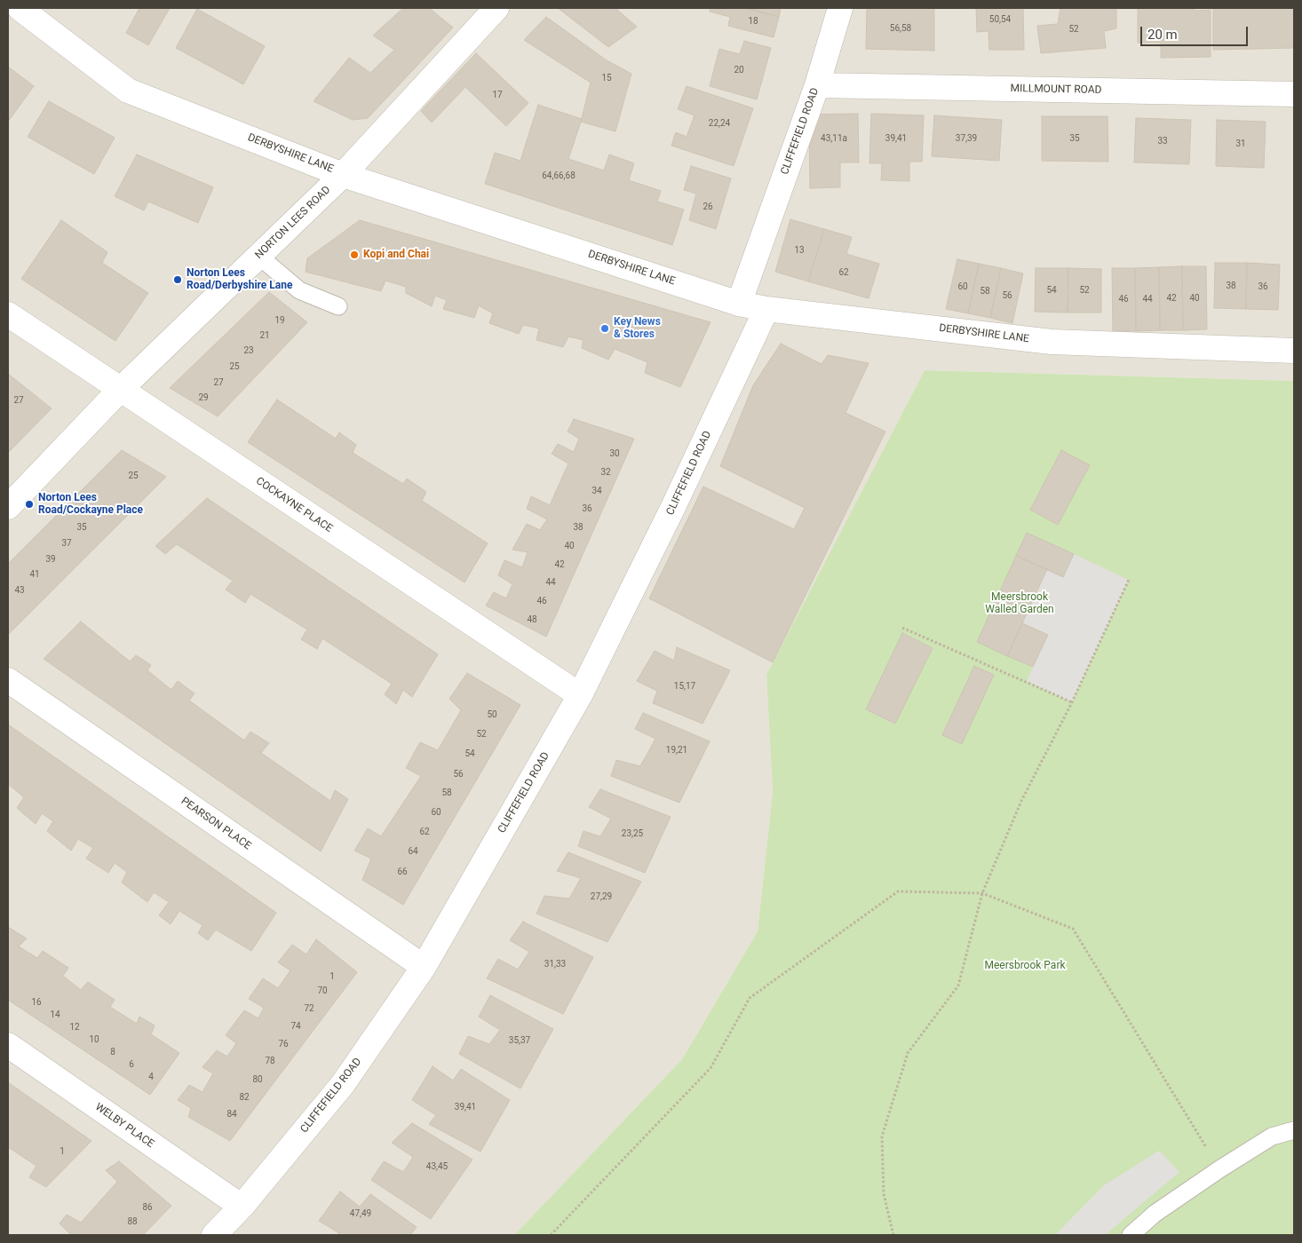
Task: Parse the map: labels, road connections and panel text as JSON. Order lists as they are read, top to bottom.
{
  "streets": {
    "street": [
      "MILLMOUNT ROAD",
      "CLIFFEFIELD ROAD",
      "DERBYSHIRE LANE",
      "NORTON LEES ROAD",
      "COCKAYNE PLACE",
      "PEARSON PLACE",
      "WELBY PLACE"
    ]
  },
  "crossings": [
    ["MILLMOUNT ROAD", "CLIFFEFIELD ROAD"],
    ["CLIFFEFIELD ROAD", "DERBYSHIRE LANE"],
    ["CLIFFEFIELD ROAD", "COCKAYNE PLACE"],
    ["CLIFFEFIELD ROAD", "PEARSON PLACE"],
    ["CLIFFEFIELD ROAD", "WELBY PLACE"],
    ["DERBYSHIRE LANE", "NORTON LEES ROAD"],
    ["NORTON LEES ROAD", "COCKAYNE PLACE"]
  ],
  "parks": ["Meersbrook Walled Garden", "Meersbrook Park"],
  "places": [
    "Kopi and Chai",
    "Norton Lees Road/Derbyshire Lane",
    "Key News & Stores",
    "Norton Lees Road/Cockayne Place"
  ],
  "house_numbers": [
    "50,54",
    "18",
    "56,58",
    "52",
    "20",
    "15",
    "17",
    "22,24",
    "43,11a",
    "39,41",
    "37,39",
    "35",
    "33",
    "31",
    "64,66,68",
    "26",
    "13",
    "62",
    "38",
    "60",
    "36",
    "54",
    "52",
    "58",
    "56",
    "42",
    "40",
    "46",
    "44",
    "19",
    "21",
    "23",
    "25",
    "27",
    "29",
    "27",
    "30",
    "32",
    "25",
    "34",
    "36",
    "35",
    "38",
    "37",
    "40",
    "39",
    "42",
    "41",
    "44",
    "43",
    "46",
    "48",
    "15,17",
    "50",
    "52",
    "19,21",
    "54",
    "56",
    "58",
    "60",
    "62",
    "23,25",
    "64",
    "66",
    "27,29",
    "31,33",
    "1",
    "70",
    "16",
    "72",
    "14",
    "74",
    "12",
    "10",
    "35,37",
    "76",
    "8",
    "78",
    "6",
    "4",
    "80",
    "82",
    "39,41",
    "84",
    "1",
    "43,45",
    "86",
    "47,49",
    "88"
  ],
  "scale_bar": "20 m"
}
